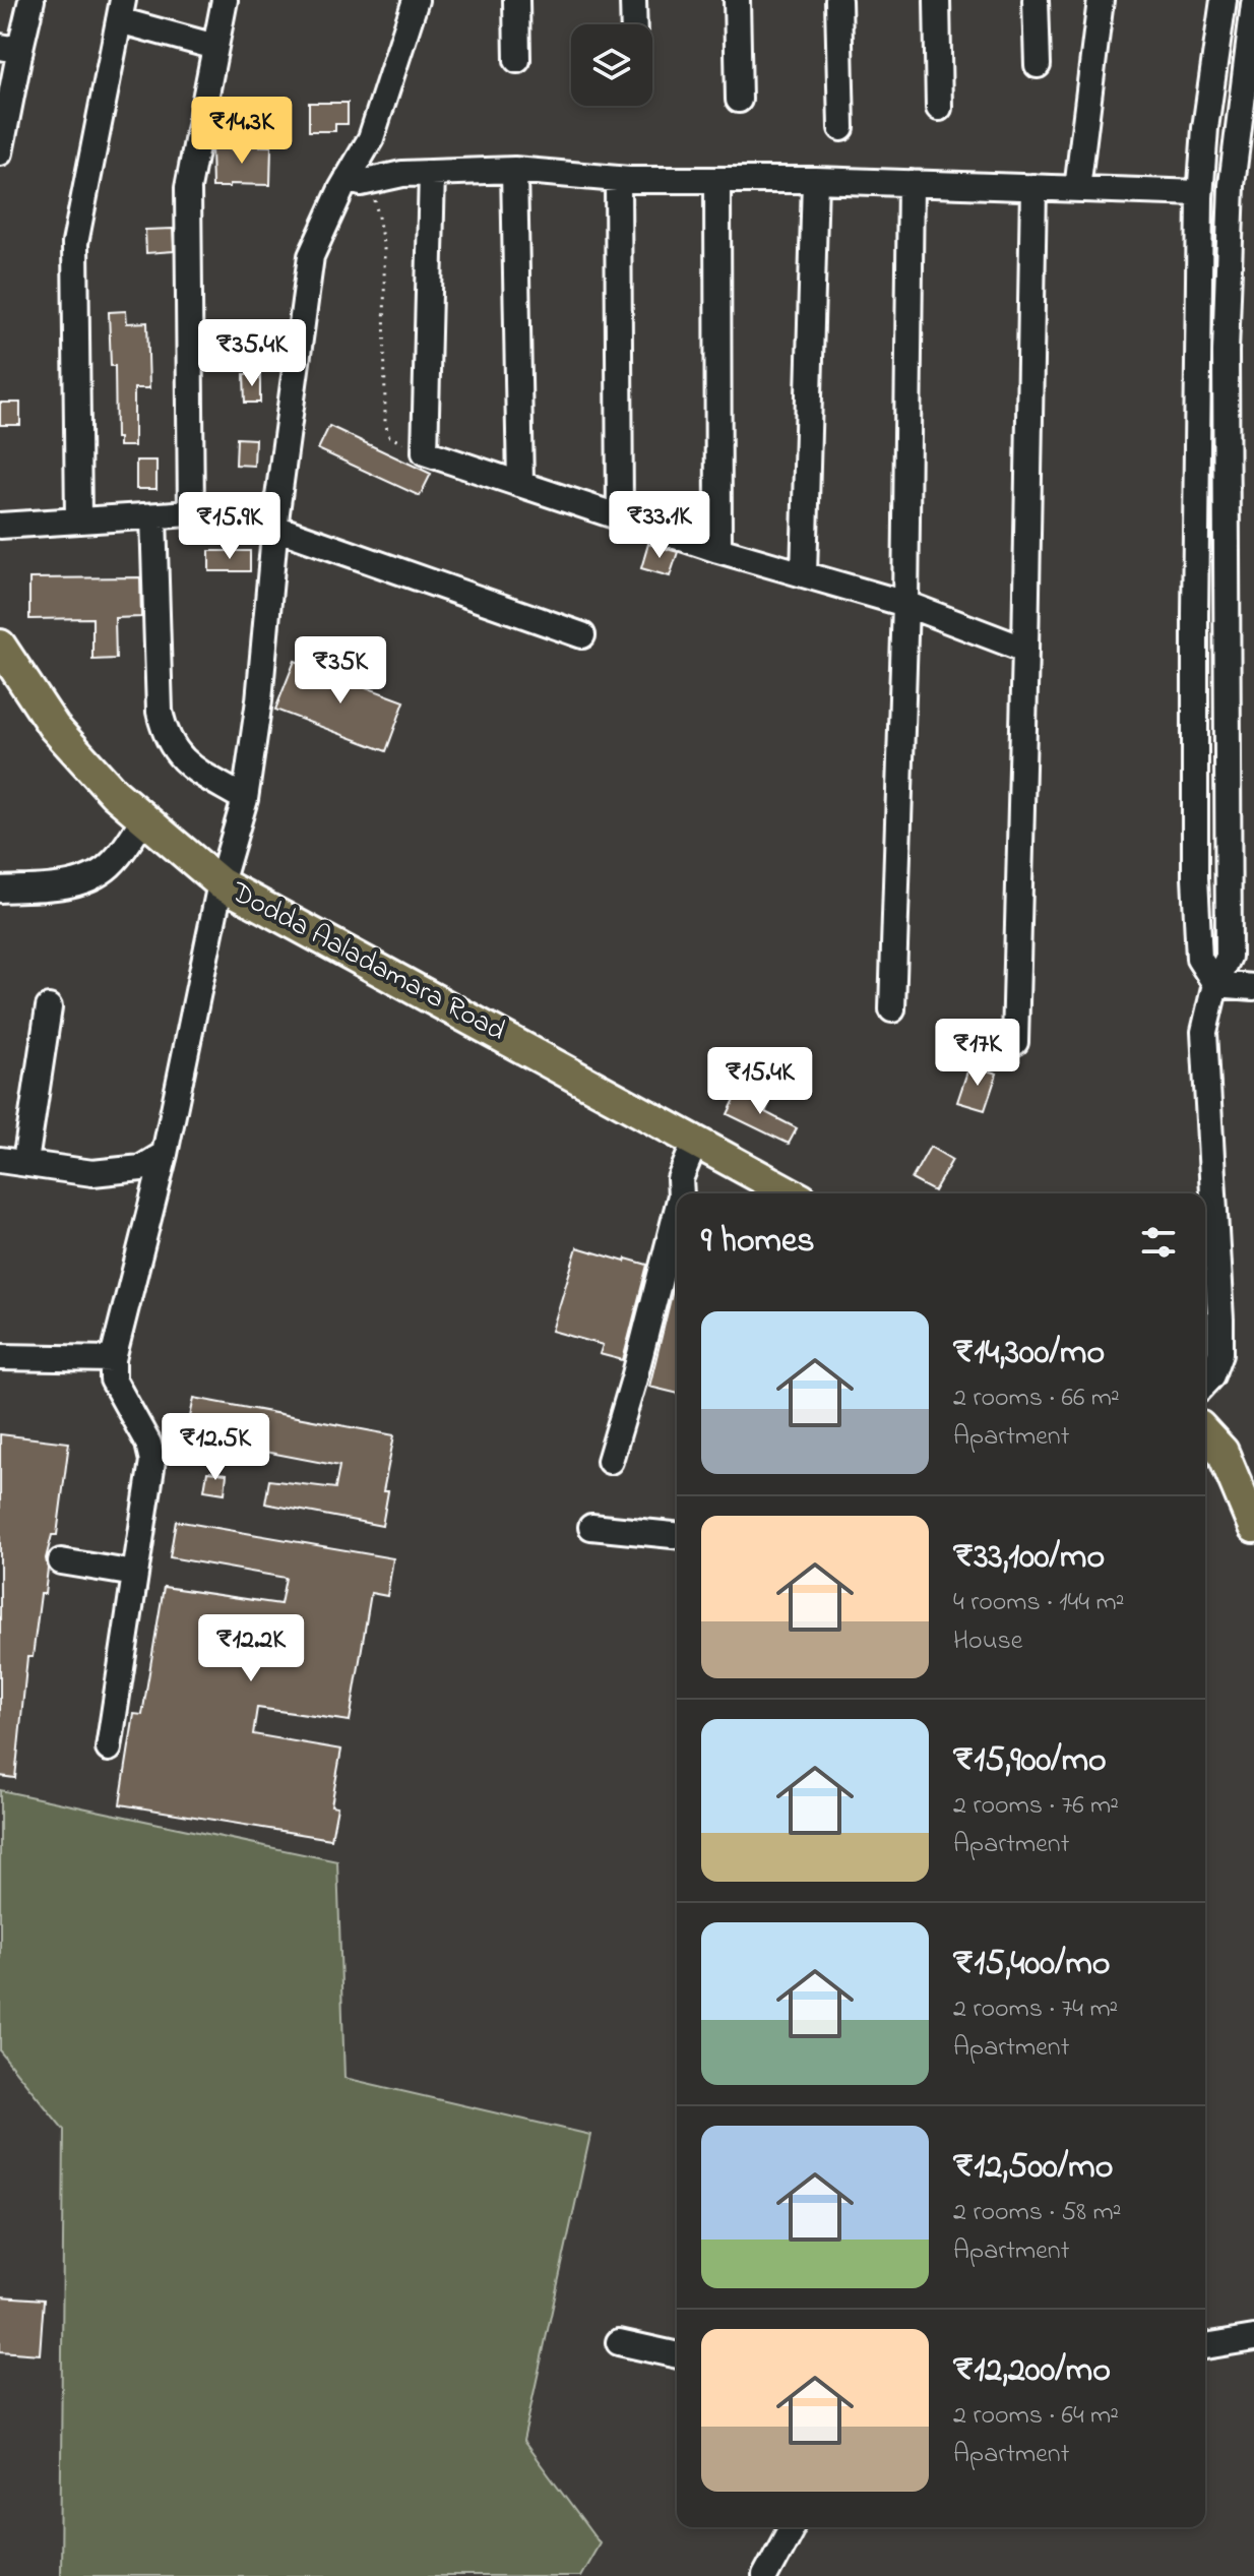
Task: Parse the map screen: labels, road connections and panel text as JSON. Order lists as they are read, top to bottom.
{
  "streets": {
    "main road": ["Dodda Aaladamara Road"]
  },
  "page": {
    "price": [
      "₹14.3K",
      "₹35.4K",
      "₹33.1K",
      "₹15.9K",
      "₹35K",
      "₹17K",
      "₹15.4K",
      "₹12.5K",
      "₹12.2K"
    ],
    "heading": "9 homes",
    "list": [
      {
        "name": "₹14,300/mo",
        "note": "2 rooms · 66 m² · Apartment"
      },
      {
        "name": "₹33,100/mo",
        "note": "4 rooms · 144 m² · House"
      },
      {
        "name": "₹15,900/mo",
        "note": "2 rooms · 76 m² · Apartment"
      },
      {
        "name": "₹15,400/mo",
        "note": "2 rooms · 74 m² · Apartment"
      },
      {
        "name": "₹12,500/mo",
        "note": "2 rooms · 58 m² · Apartment"
      },
      {
        "name": "₹12,200/mo",
        "note": "2 rooms · 64 m² · Apartment"
      }
    ]
  }
}
